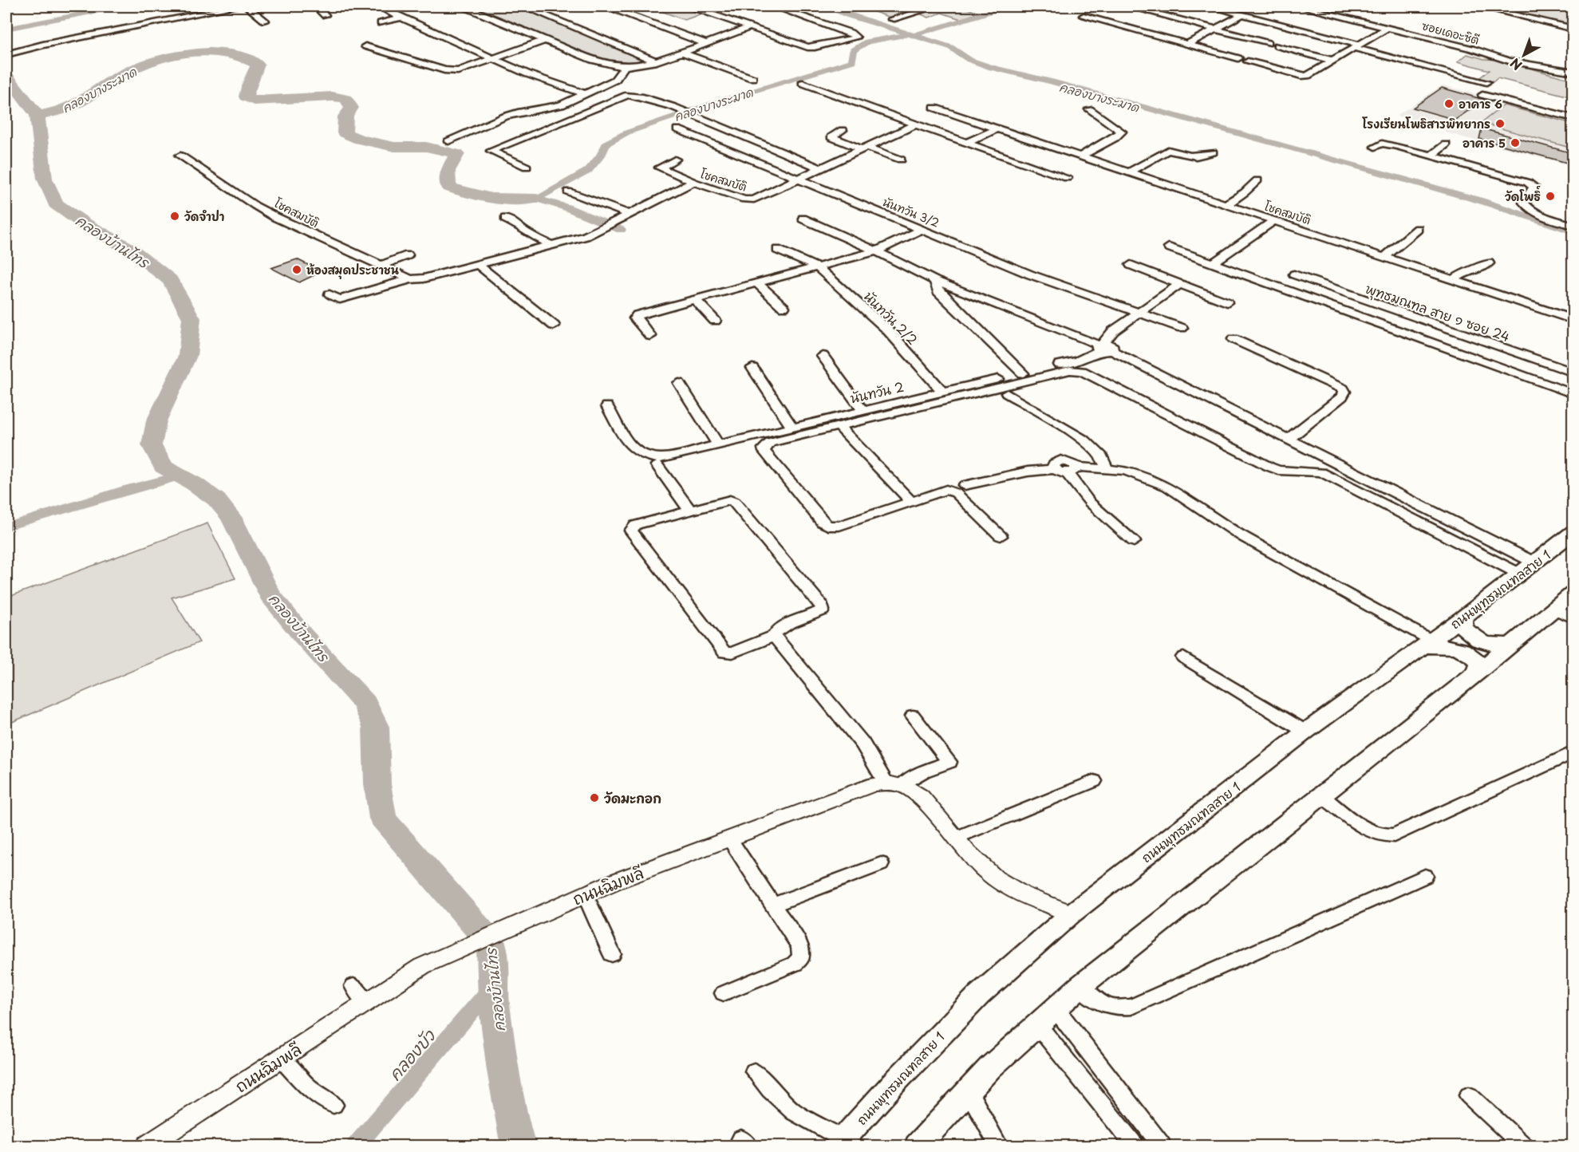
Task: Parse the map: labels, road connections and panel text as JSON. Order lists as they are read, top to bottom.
{
  "streets": {
    "main road": ["ถนนพุทธมณฑลสาย 1"],
    "street": [
      "ซอยเดอะซิตี",
      "โชคสมบัติ",
      "นันทวัน 3/2",
      "พุทธมณฑล สาย ๑ ซอย 24",
      "นันทวัน 2/2",
      "นันทวัน 2",
      "ถนนฉิมพลี"
    ]
  },
  "crossings": [
    ["โชคสมบัติ", "นันทวัน 3/2"],
    ["นันทวัน 2/2", "นันทวัน 2"]
  ],
  "water": ["คลองบางระมาด", "คลองบ้านไทร", "คลองบัว"],
  "places": [
    "อาคาร 6",
    "โรงเรียนโพธิสารพิทยากร",
    "อาคาร 5",
    "วัดโพธิ์",
    "วัดจำปา",
    "ห้องสมุดประชาชน",
    "วัดมะกอก"
  ],
  "north": "bottom left"
}
